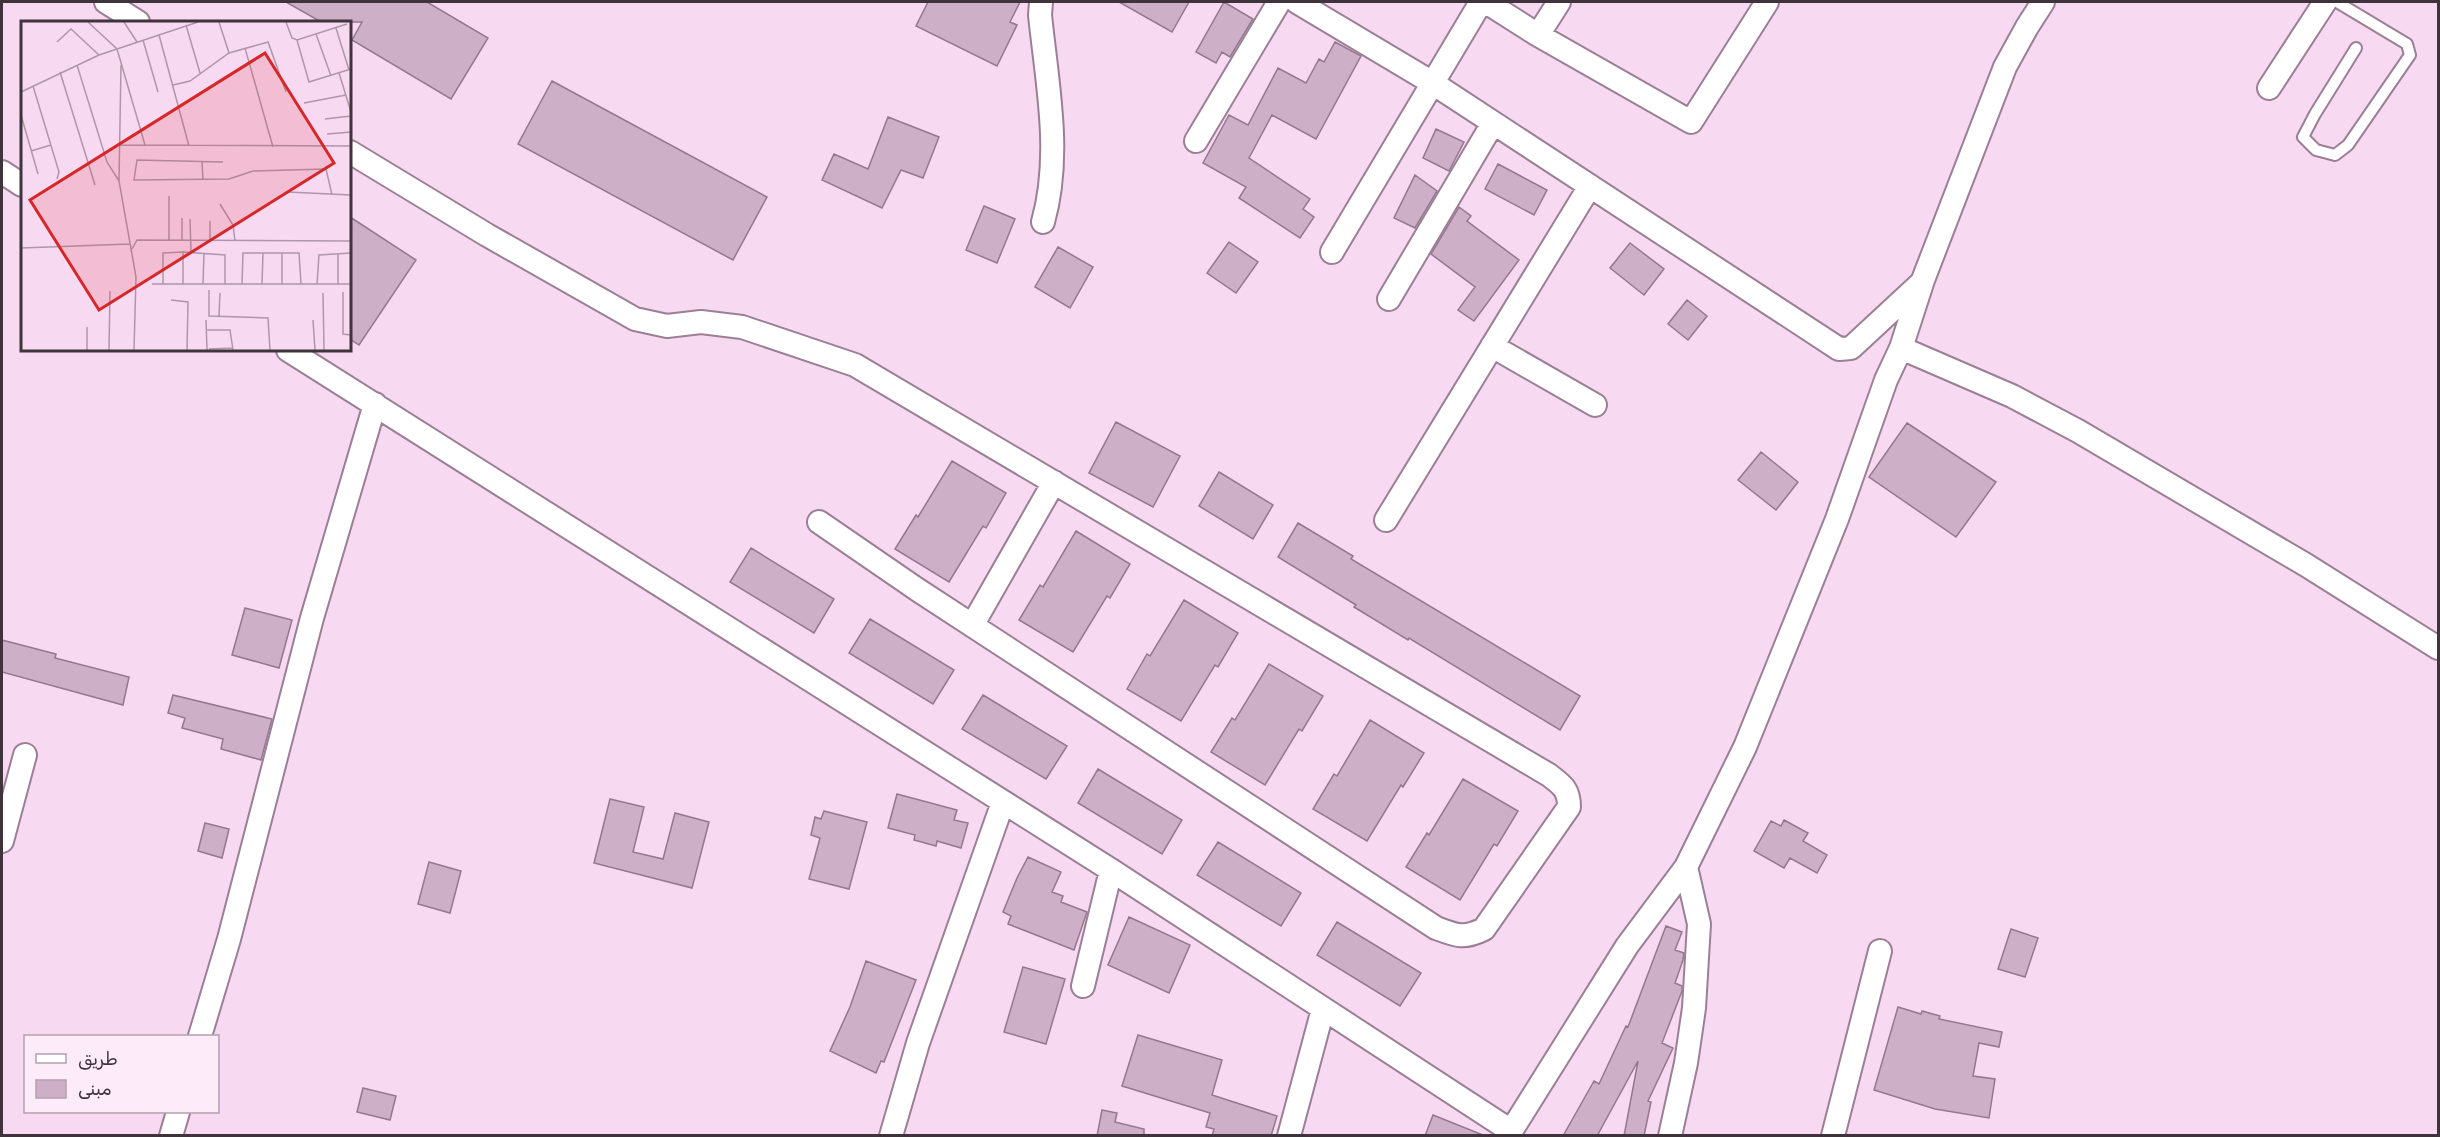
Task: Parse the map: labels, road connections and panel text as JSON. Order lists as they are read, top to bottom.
{
  "legend": ["طريق", "مبنى"]
}
